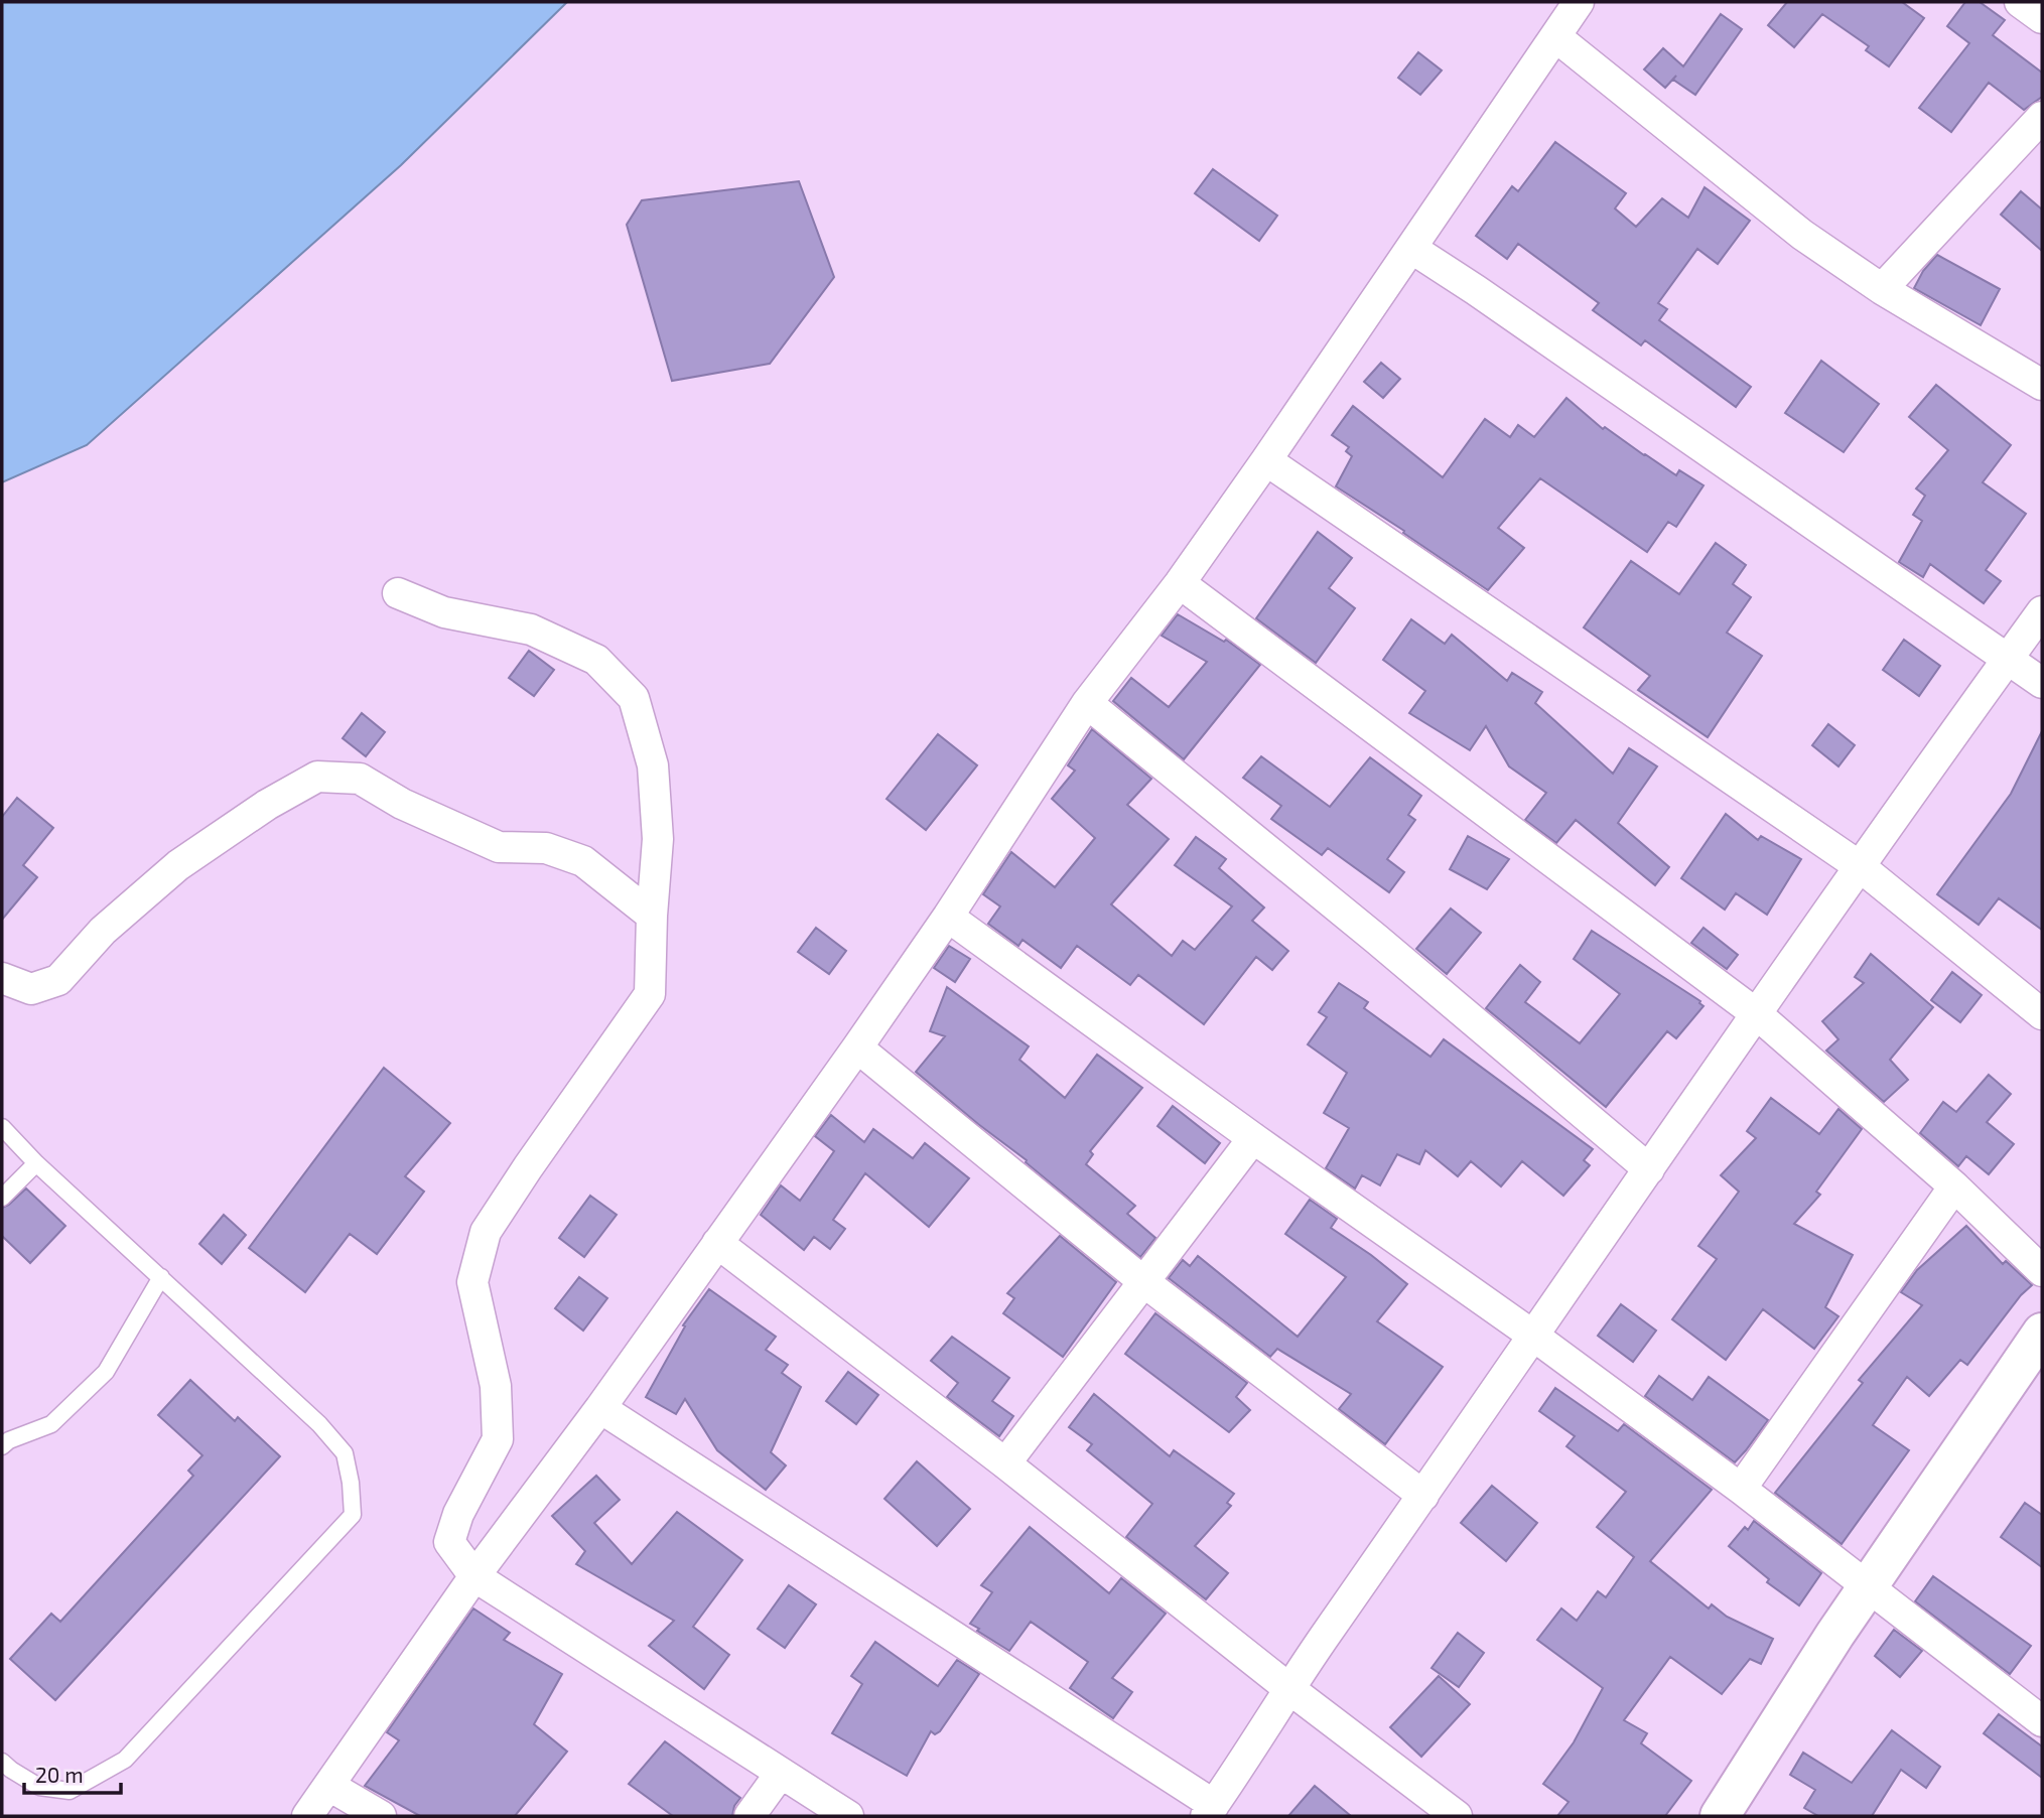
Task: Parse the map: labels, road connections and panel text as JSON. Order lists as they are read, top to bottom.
{
  "scale_bar": "20 m"
}
